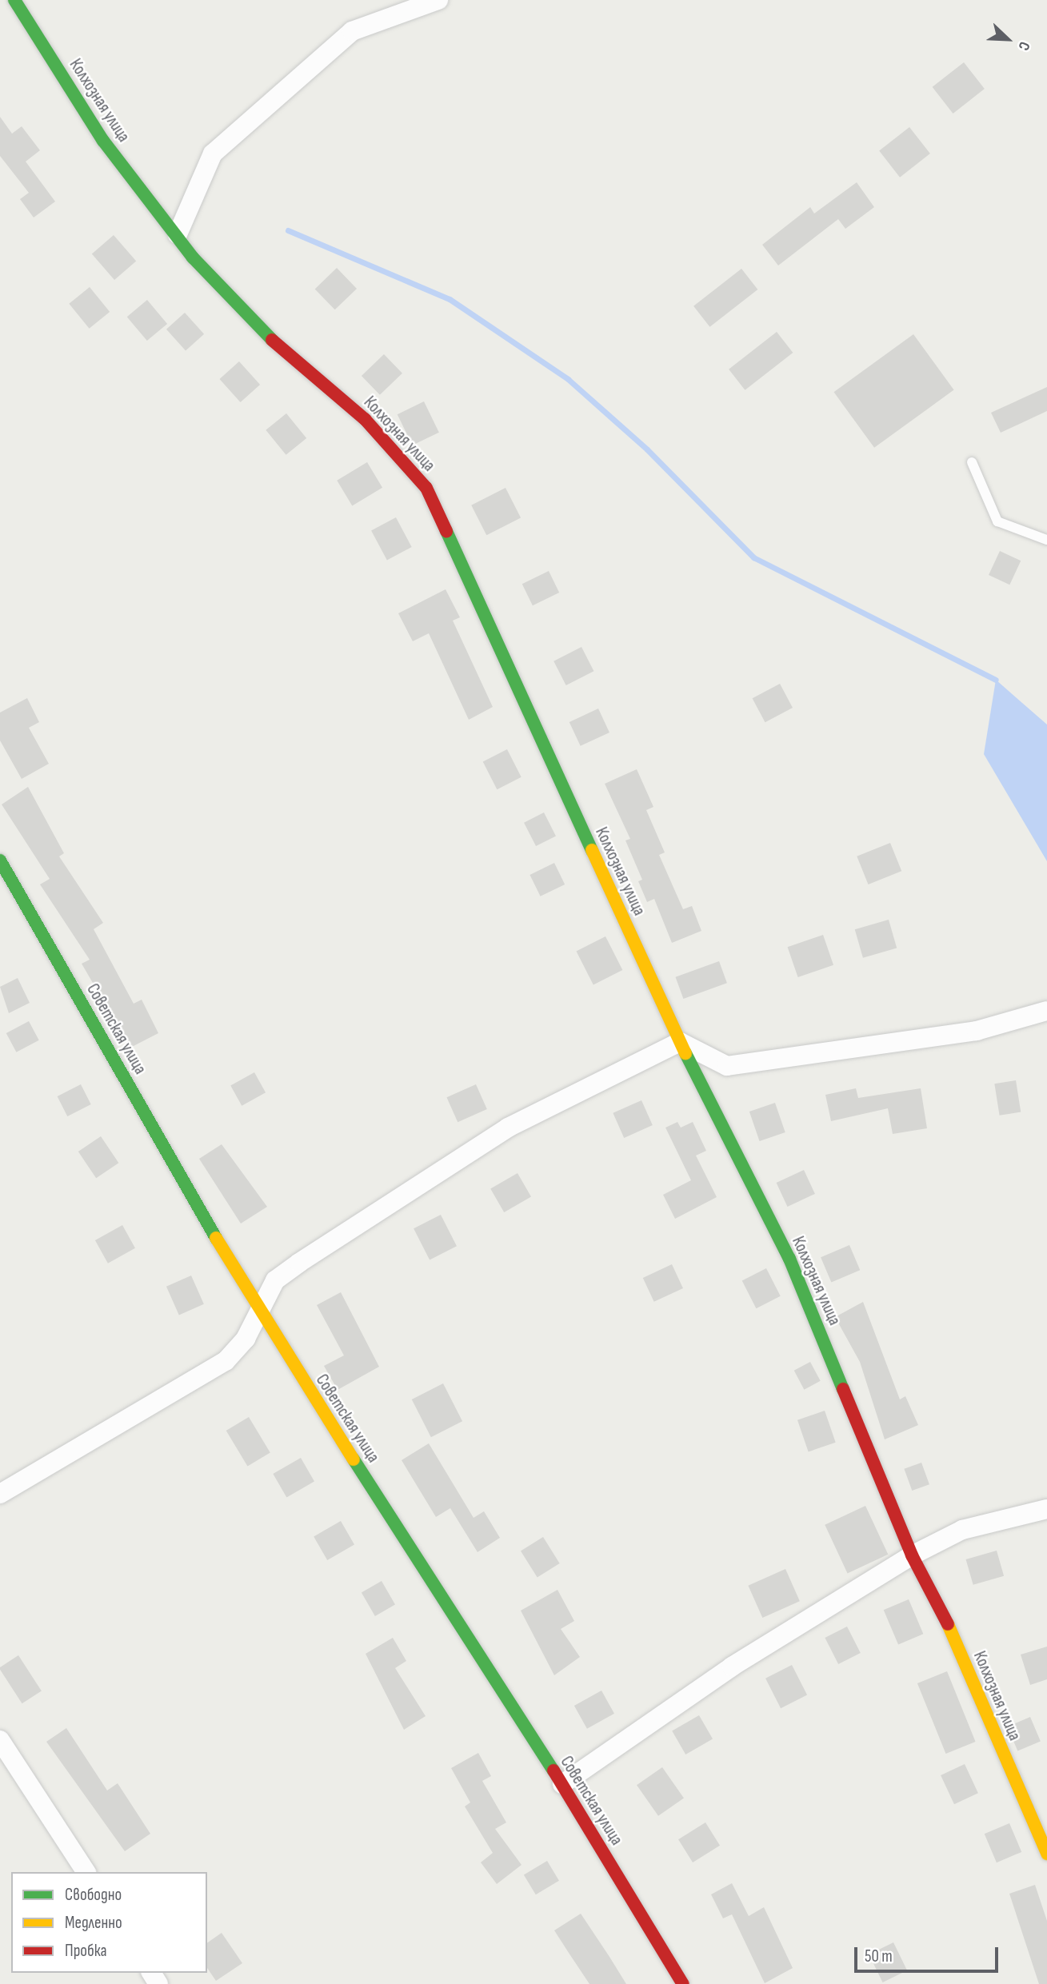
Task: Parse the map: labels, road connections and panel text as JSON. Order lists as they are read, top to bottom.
{
  "streets": {
    "street": ["Колхозная улица", "Советская улица"]
  },
  "legend": ["Свободно", "Медленно", "Пробка"],
  "scale_bar": "50 m",
  "north": "bottom right"
}
